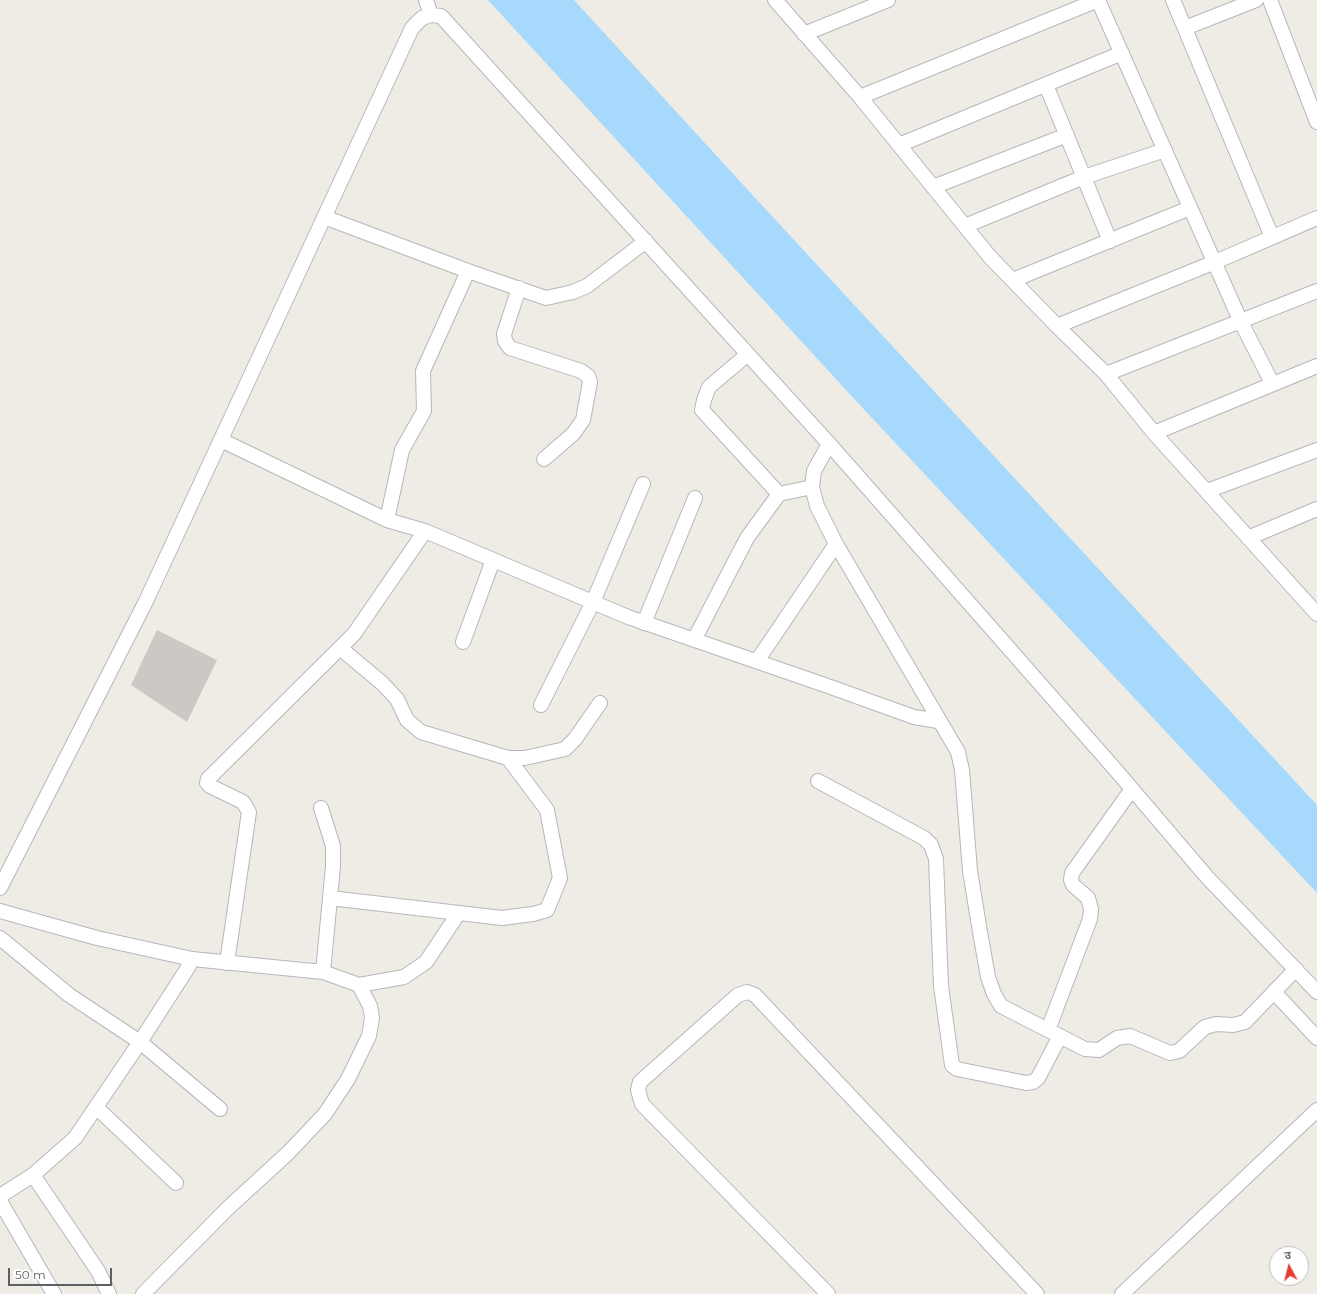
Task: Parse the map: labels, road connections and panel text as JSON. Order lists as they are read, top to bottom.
{
  "scale_bar": "50 m",
  "north": "top"
}
